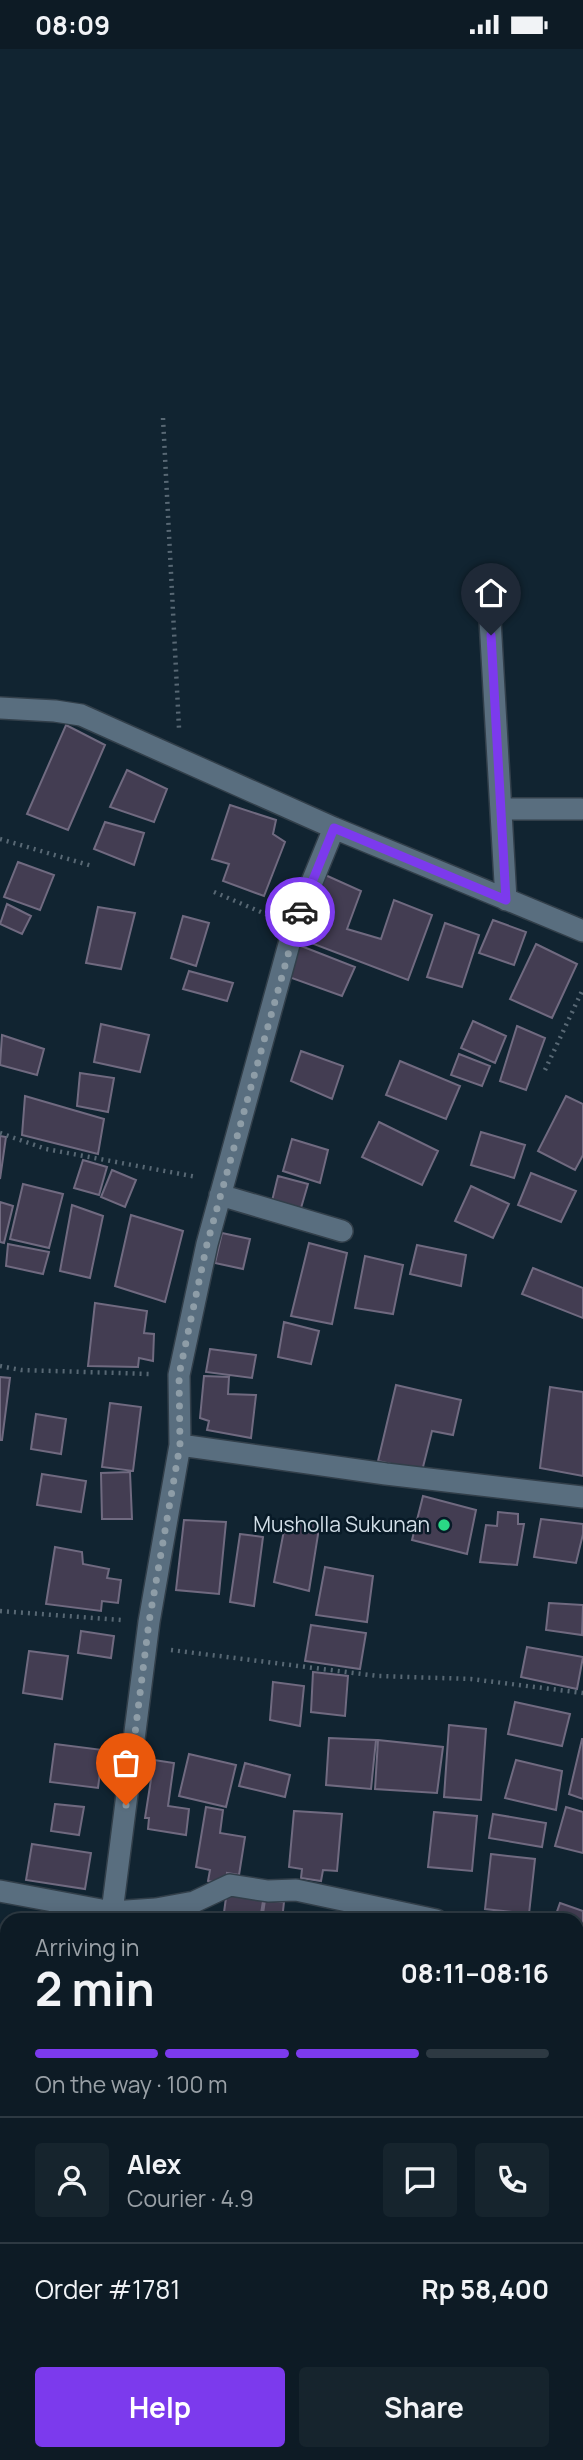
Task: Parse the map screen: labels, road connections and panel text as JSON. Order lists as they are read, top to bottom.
{
  "places": ["Musholla Sukunan"],
  "page": {
    "status": "08:09",
    "heading": ["2 min", "Arriving in", "08:11–08:16"],
    "panel": [
      "Alex",
      "Courier · 4.9",
      "Order #1781",
      "Rp 58,400"
    ],
    "bar": "On the way · 100 m",
    "buttons": ["Help", "Share"]
  }
}
